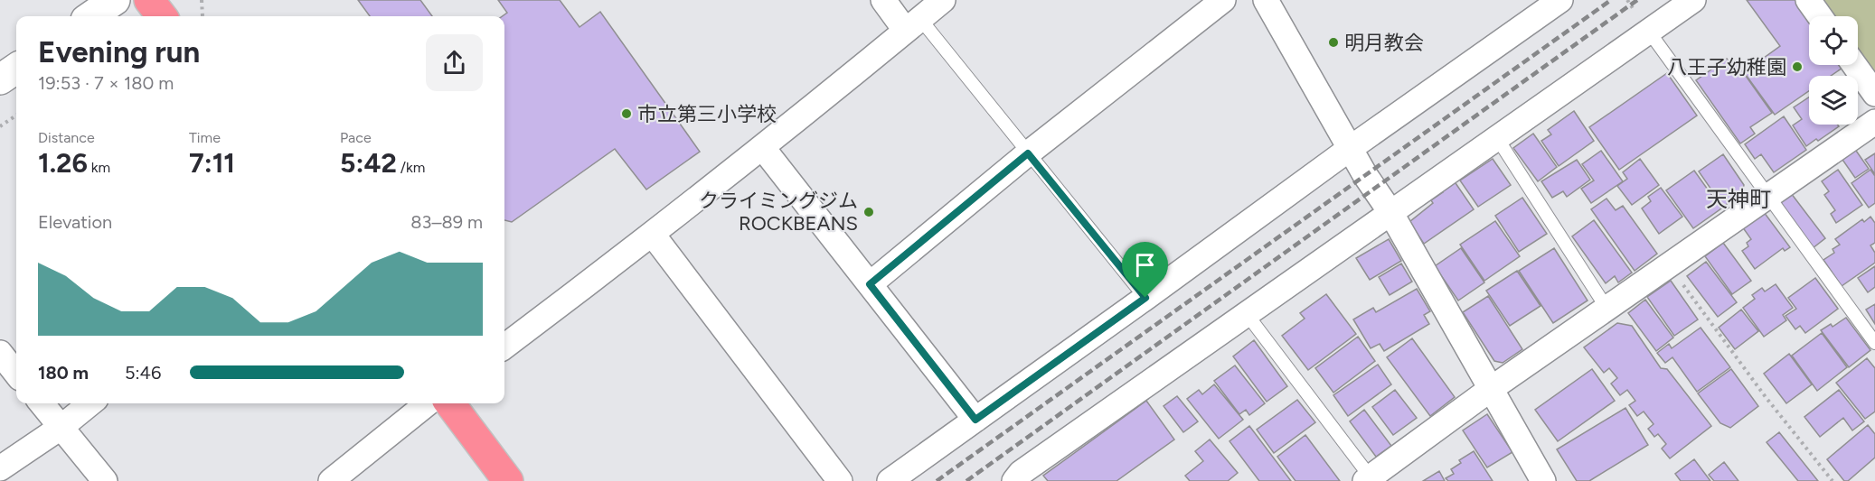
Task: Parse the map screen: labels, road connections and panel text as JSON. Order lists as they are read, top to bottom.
{
  "districts": ["天神町"],
  "places": [
    "明月教会",
    "八王子幼稚園",
    "市立第三小学校",
    "クライミングジム ROCKBEANS"
  ],
  "page": {
    "heading": ["Evening run", "19:53 · 7 × 180 m"],
    "stats": [
      ["Distance", "1.26 km"],
      ["Time", "7:11"],
      ["Pace", "5:42 /km"]
    ],
    "chart": ["Elevation", "83–89 m"],
    "list": [
      {
        "name": "180 m",
        "note": "5:46"
      }
    ]
  }
}
